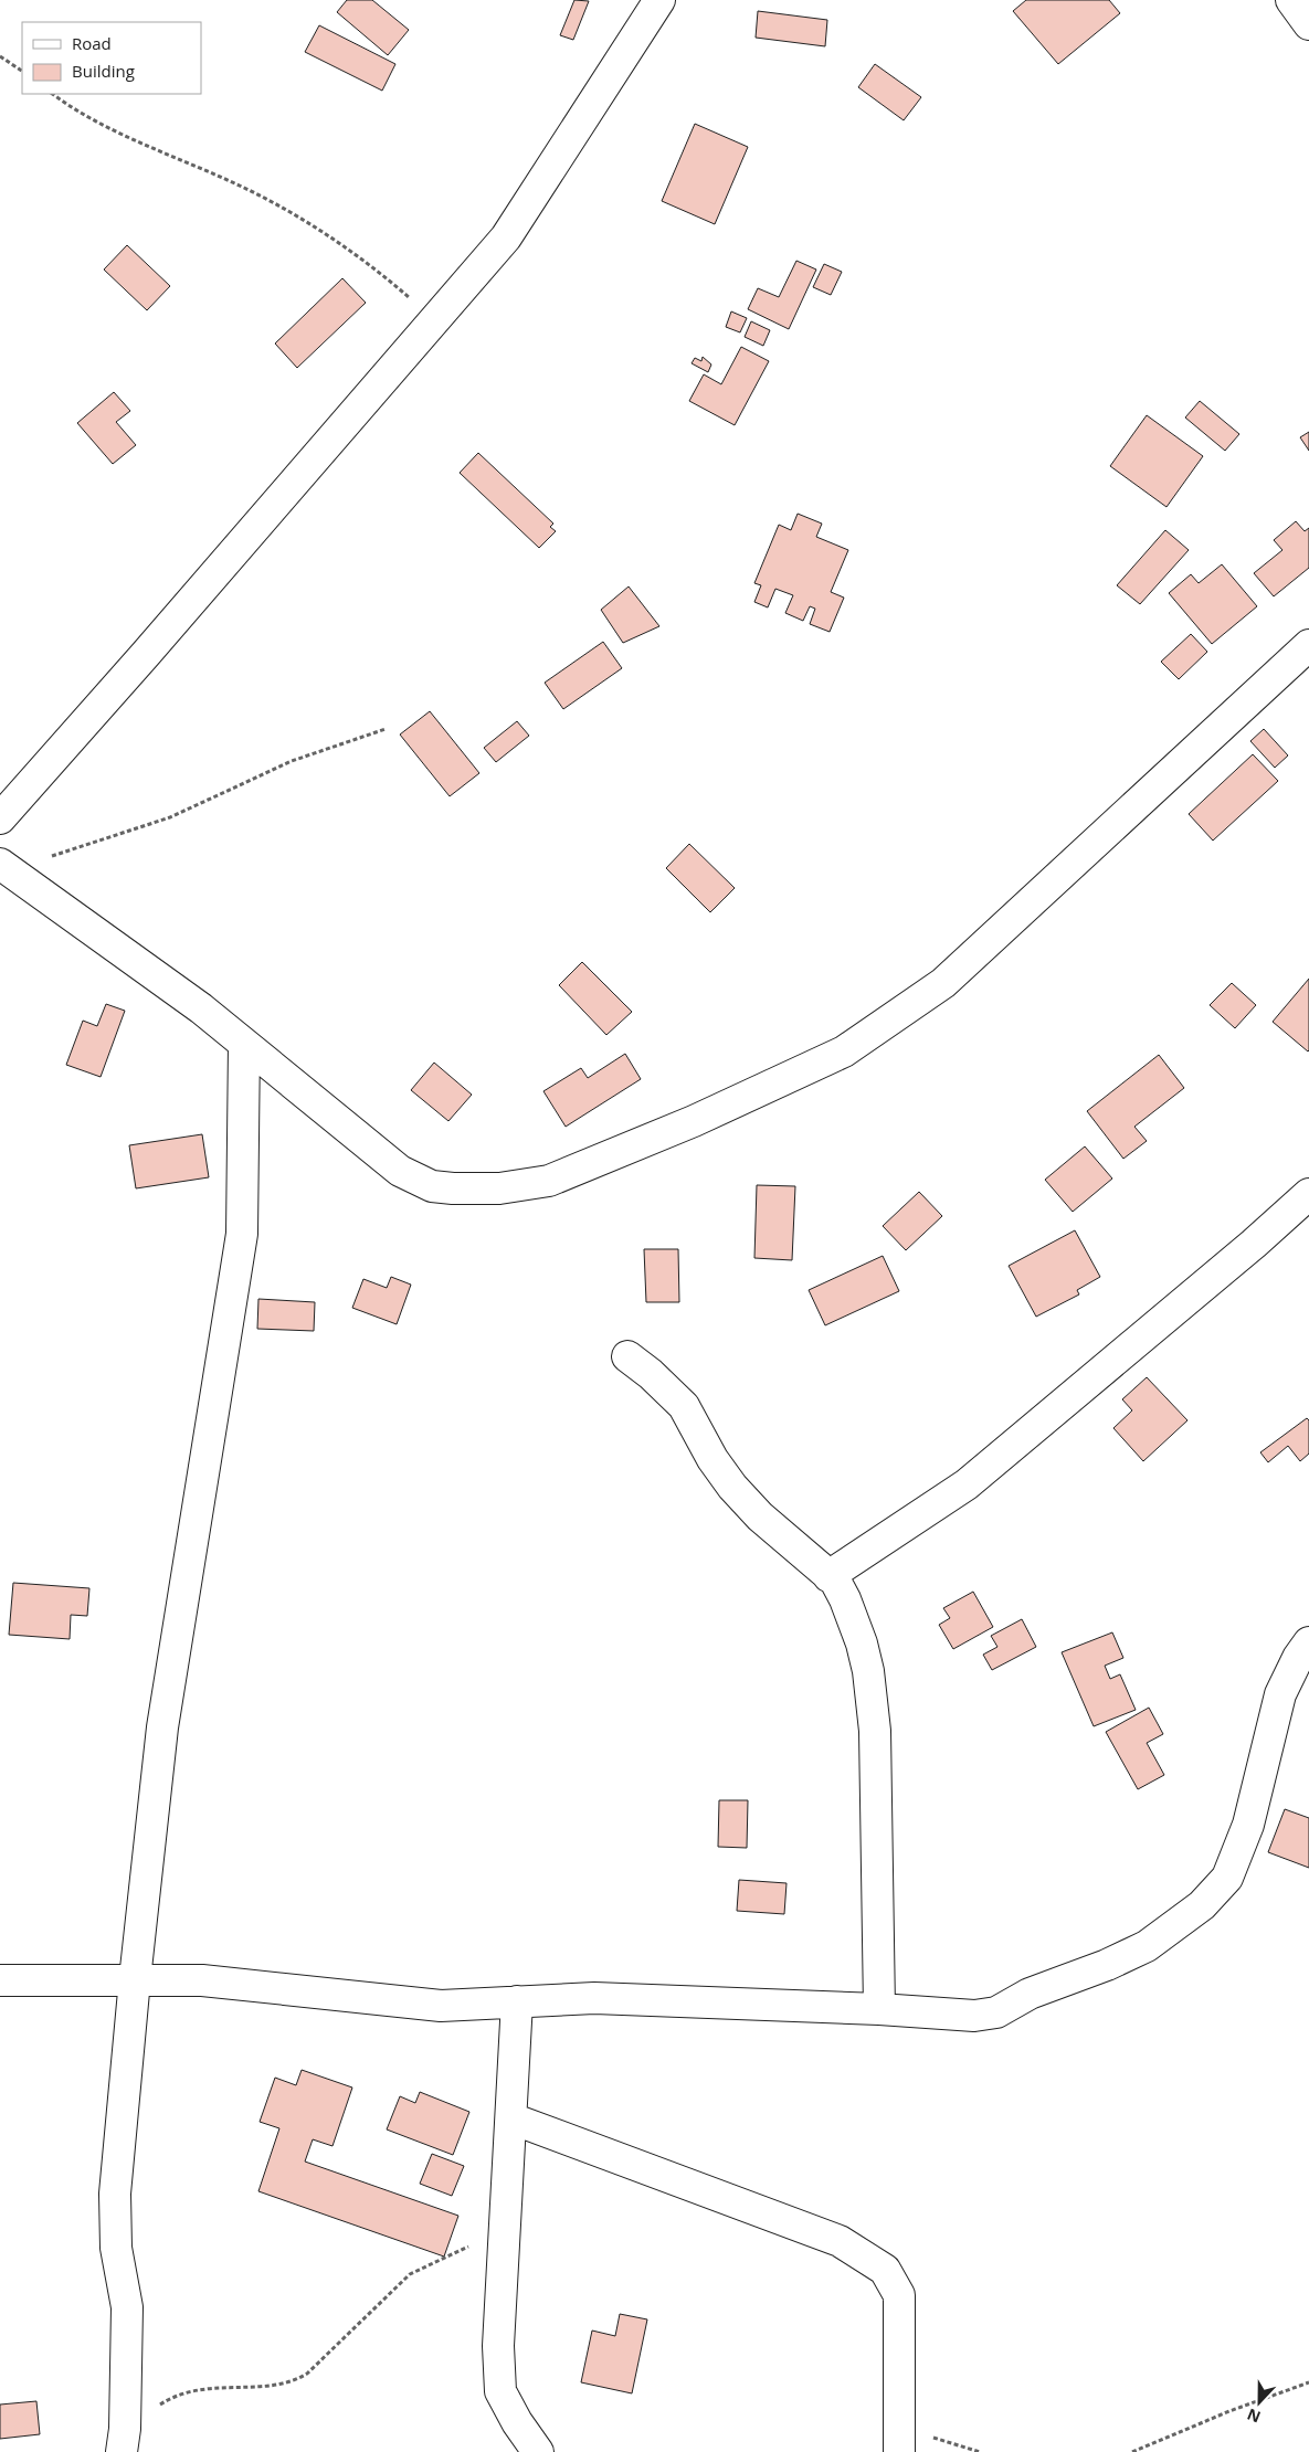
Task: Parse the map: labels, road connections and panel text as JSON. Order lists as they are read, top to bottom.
{
  "legend": ["Road", "Building"],
  "north": "bottom"
}
